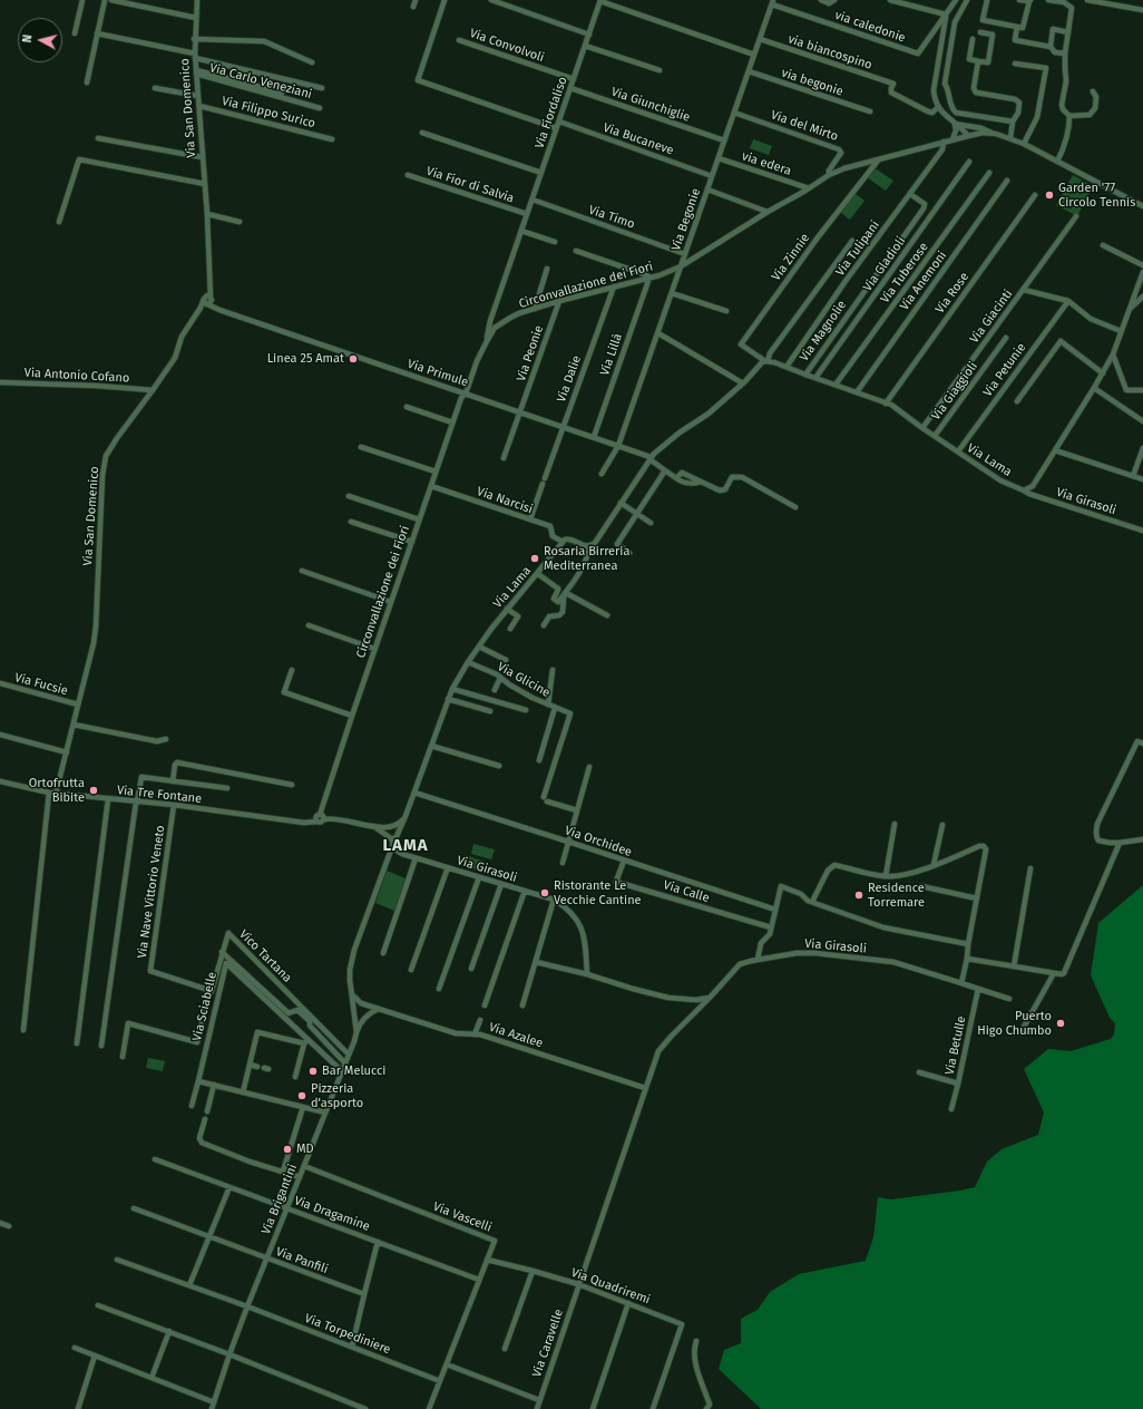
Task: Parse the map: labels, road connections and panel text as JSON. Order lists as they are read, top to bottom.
{
  "streets": {
    "street": [
      "via caledonie",
      "Via Convolvoli",
      "via biancospino",
      "Via Carlo Veneziani",
      "via begonie",
      "Via Giunchiglie",
      "Via San Domenico",
      "Via Filippo Surico",
      "Via Fiordaliso",
      "Via del Mirto",
      "Via Bucaneve",
      "via edera",
      "Via Fior di Salvia",
      "Via Timo",
      "Via Begonie",
      "Via Tulipani",
      "Via Zinnie",
      "Via Gladioli",
      "Via Tuberose",
      "Via Anemoni",
      "Circonvallazione dei Fiori",
      "Via Rose",
      "Via Giacinti",
      "Via Magnolie",
      "Via Peonie",
      "Via Lillà",
      "Via Petunie",
      "Via Primule",
      "Via Antonio Cofano",
      "Via Dalie",
      "Via Giaggioli",
      "Via Lama",
      "Via Narcisi",
      "Via Girasoli",
      "Via Glicine",
      "Via Fucsie",
      "Via Tre Fontane",
      "Via Orchidee",
      "Via Nave Vittorio Veneto",
      "Via Calle",
      "Vico Tartana",
      "Via Sciabelle",
      "Via Azalee",
      "Via Betulle",
      "Via Brigantini",
      "Via Dragamine",
      "Via Vascelli",
      "Via Panfili",
      "Via Quadriremi",
      "Via Torpediniere",
      "Via Caravelle"
    ]
  },
  "crossings": [
    ["via caledonie", "Via Begonie"],
    ["Via Convolvoli", "Via Fiordaliso"],
    ["via biancospino", "Via Begonie"],
    ["Via Carlo Veneziani", "Via San Domenico"],
    ["via begonie", "Via Begonie"],
    ["Via Giunchiglie", "Via Fiordaliso"],
    ["Via Giunchiglie", "Via Begonie"],
    ["Via San Domenico", "Via Filippo Surico"],
    ["Via San Domenico", "Via Primule"],
    ["Via San Domenico", "Via Antonio Cofano"],
    ["Via San Domenico", "Via Fucsie"],
    ["Via San Domenico", "Via Tre Fontane"],
    ["Via Fiordaliso", "Via Bucaneve"],
    ["Via Fiordaliso", "Via Fior di Salvia"],
    ["Via Fiordaliso", "Via Timo"],
    ["Via Fiordaliso", "Circonvallazione dei Fiori"],
    ["Via del Mirto", "Via Begonie"],
    ["Via del Mirto", "Circonvallazione dei Fiori"],
    ["Via Bucaneve", "Via Begonie"],
    ["via edera", "Via Begonie"],
    ["via edera", "Circonvallazione dei Fiori"],
    ["Via Timo", "Via Begonie"],
    ["Via Begonie", "Circonvallazione dei Fiori"],
    ["Via Begonie", "Via Primule"],
    ["Via Tulipani", "Circonvallazione dei Fiori"],
    ["Via Tulipani", "Via Magnolie"],
    ["Via Tulipani", "Via Lama"],
    ["Via Zinnie", "Circonvallazione dei Fiori"],
    ["Via Zinnie", "Via Lama"],
    ["Via Gladioli", "Via Lama"],
    ["Via Tuberose", "Via Lama"],
    ["Via Anemoni", "Via Lama"],
    ["Circonvallazione dei Fiori", "Via Peonie"],
    ["Circonvallazione dei Fiori", "Via Lillà"],
    ["Circonvallazione dei Fiori", "Via Primule"],
    ["Circonvallazione dei Fiori", "Via Dalie"],
    ["Circonvallazione dei Fiori", "Via Narcisi"],
    ["Circonvallazione dei Fiori", "Via Tre Fontane"],
    ["Via Rose", "Via Lama"],
    ["Via Giacinti", "Via Lama"],
    ["Via Magnolie", "Via Lama"],
    ["Via Peonie", "Via Primule"],
    ["Via Lillà", "Via Primule"],
    ["Via Petunie", "Via Lama"],
    ["Via Primule", "Via Dalie"],
    ["Via Dalie", "Via Narcisi"],
    ["Via Giaggioli", "Via Lama"],
    ["Via Lama", "Via Narcisi"],
    ["Via Lama", "Via Girasoli"],
    ["Via Lama", "Via Glicine"],
    ["Via Lama", "Via Orchidee"],
    ["Via Lama", "Via Brigantini"],
    ["Via Girasoli", "Via Azalee"],
    ["Via Girasoli", "Via Brigantini"],
    ["Via Girasoli", "Via Caravelle"],
    ["Via Tre Fontane", "Via Nave Vittorio Veneto"],
    ["Via Orchidee", "Via Calle"],
    ["Via Nave Vittorio Veneto", "Vico Tartana"],
    ["Vico Tartana", "Via Sciabelle"],
    ["Vico Tartana", "Via Brigantini"],
    ["Via Sciabelle", "Via Brigantini"],
    ["Via Azalee", "Via Brigantini"],
    ["Via Azalee", "Via Caravelle"],
    ["Via Brigantini", "Via Dragamine"],
    ["Via Brigantini", "Via Vascelli"],
    ["Via Brigantini", "Via Panfili"],
    ["Via Brigantini", "Via Torpediniere"],
    ["Via Dragamine", "Via Vascelli"],
    ["Via Vascelli", "Via Quadriremi"],
    ["Via Vascelli", "Via Torpediniere"],
    ["Via Quadriremi", "Via Caravelle"]
  ],
  "districts": ["LAMA"],
  "places": [
    "Garden '77 Circolo Tennis",
    "Linea 25 Amat",
    "Rosaria Birreria Mediterranea",
    "Ortofrutta Bibite",
    "Ristorante Le Vecchie Cantine",
    "Residence Torremare",
    "Puerto Higo Chumbo",
    "Bar Melucci",
    "Pizzeria d'asporto",
    "MD"
  ],
  "north": "left"
}
